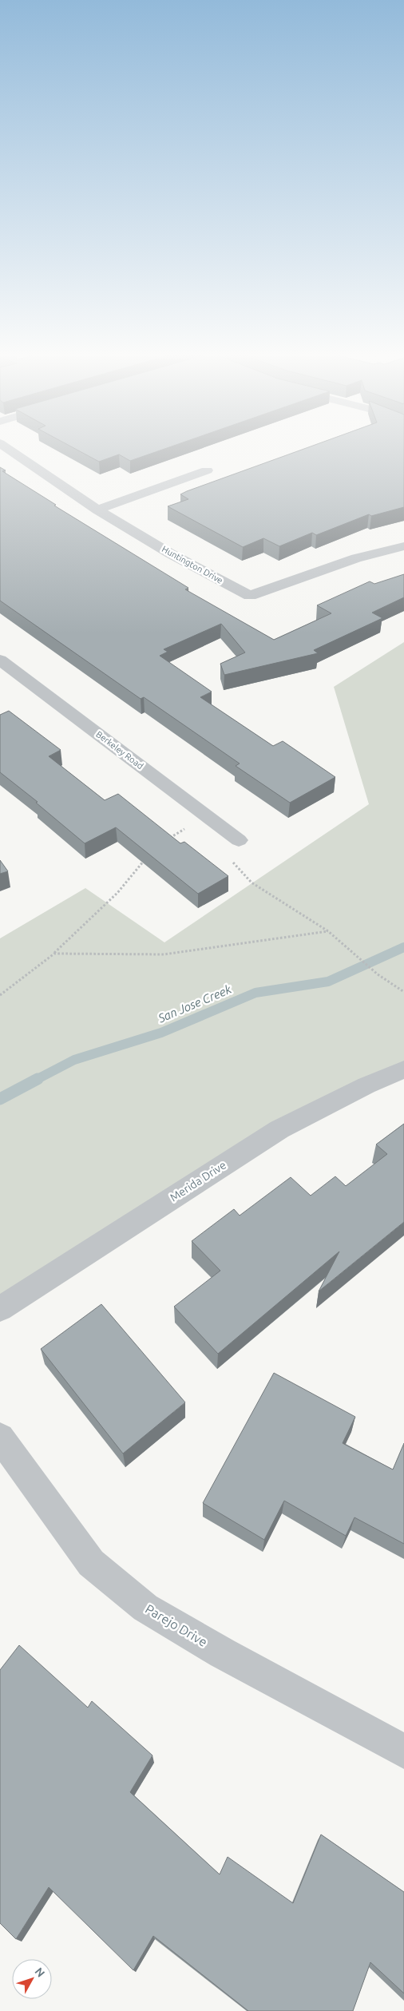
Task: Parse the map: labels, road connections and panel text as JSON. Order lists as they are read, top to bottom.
{
  "streets": {
    "street": [
      "Huntington Drive",
      "Berkeley Road",
      "Merida Drive",
      "Parejo Drive"
    ]
  },
  "water": ["San Jose Creek"],
  "north": "top right"
}
